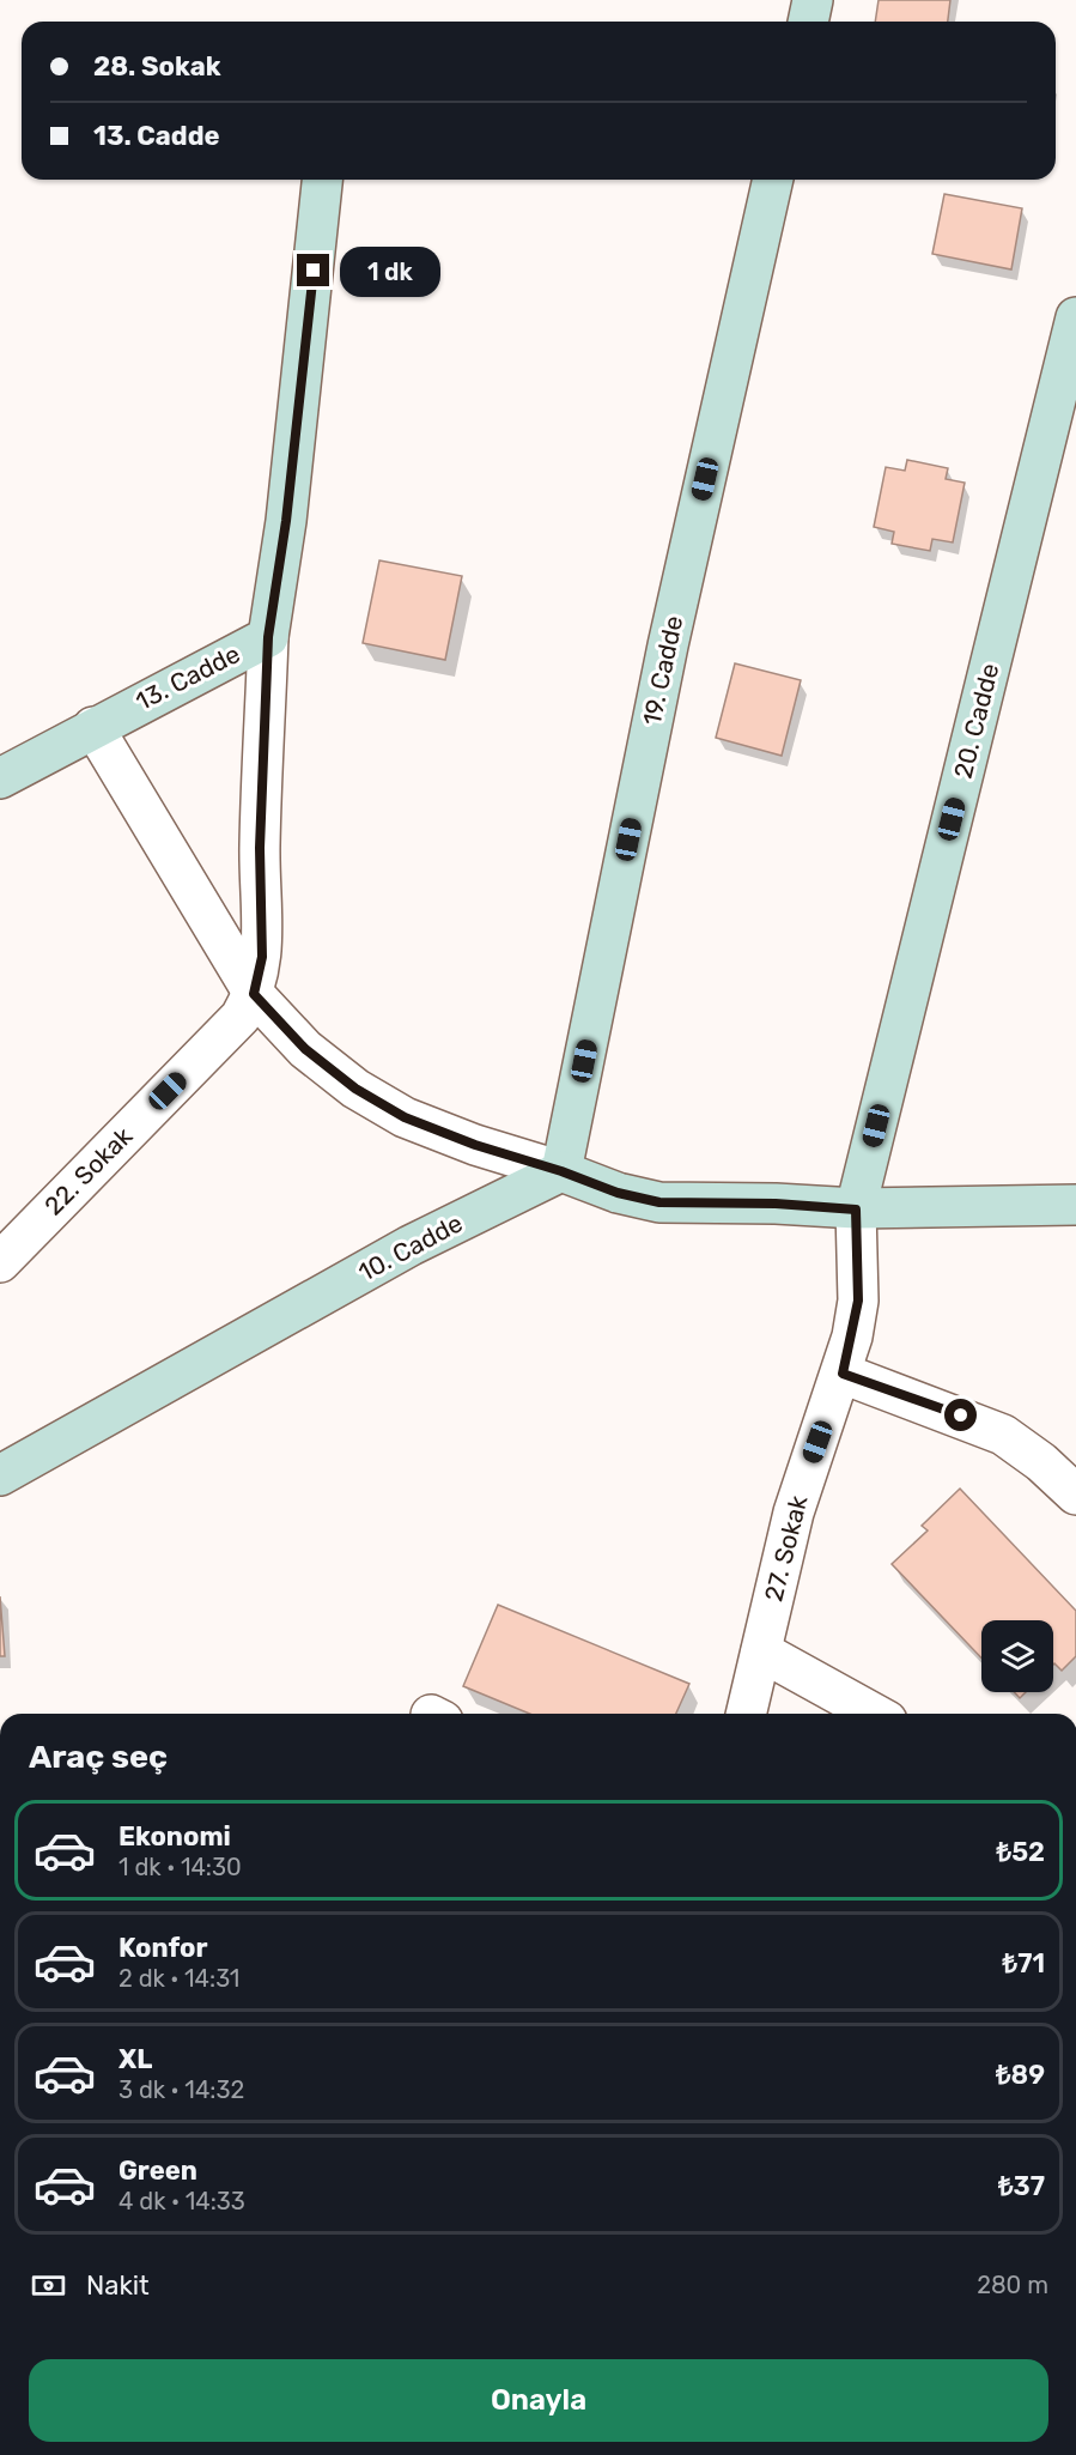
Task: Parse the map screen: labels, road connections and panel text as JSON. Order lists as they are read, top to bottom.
{
  "streets": {
    "street": [
      "19. Cadde",
      "13. Cadde",
      "20. Cadde",
      "22. Sokak",
      "10. Cadde",
      "27. Sokak"
    ]
  },
  "crossings": [
    ["19. Cadde", "10. Cadde"],
    ["13. Cadde", "22. Sokak"],
    ["20. Cadde", "27. Sokak"]
  ],
  "page": {
    "banner": ["28. Sokak", "13. Cadde"],
    "bubble": "1 dk",
    "heading": "Araç seç",
    "list": [
      {
        "name": "Ekonomi",
        "note": "1 dk · 14:30",
        "value": "₺52"
      },
      {
        "name": "Konfor",
        "note": "2 dk · 14:31",
        "value": "₺71"
      },
      {
        "name": "XL",
        "note": "3 dk · 14:32",
        "value": "₺89"
      },
      {
        "name": "Green",
        "note": "4 dk · 14:33",
        "value": "₺37"
      }
    ],
    "pay": ["Nakit", "280 m"],
    "buttons": "Onayla"
  }
}
